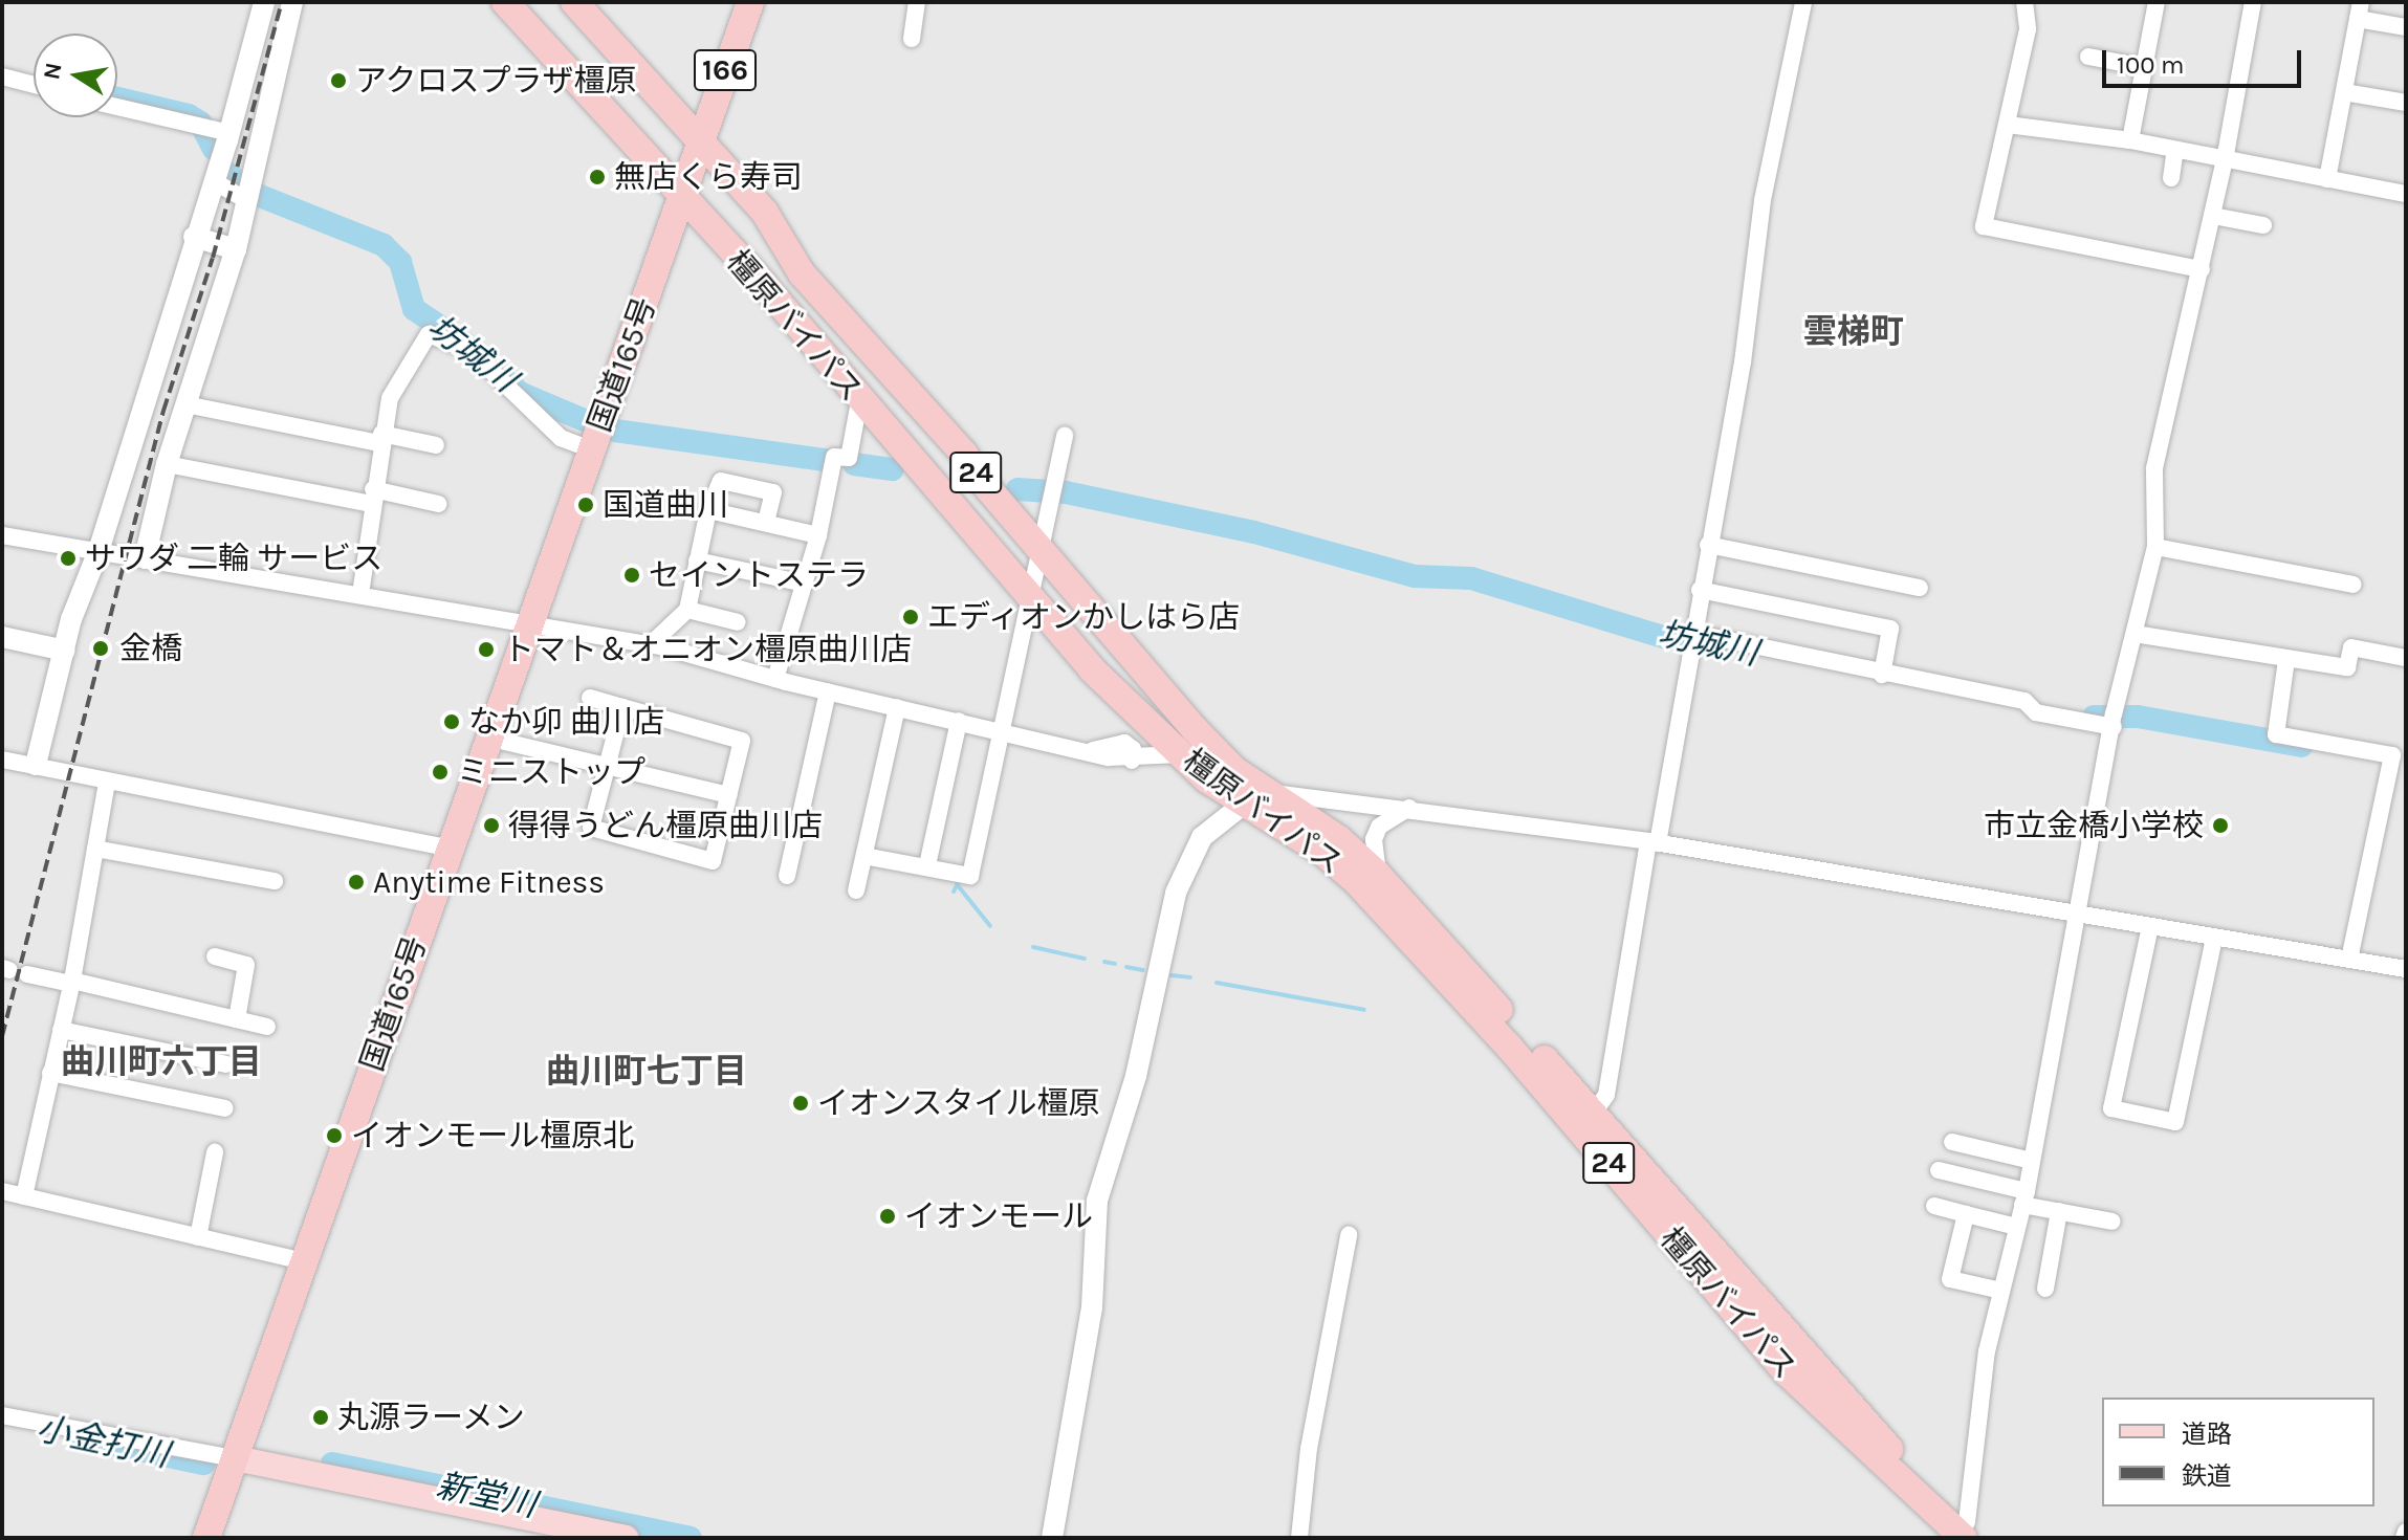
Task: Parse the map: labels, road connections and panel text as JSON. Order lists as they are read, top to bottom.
{
  "streets": {
    "highway": [
      "166",
      "橿原バイパス",
      "国道165号",
      "24"
    ]
  },
  "crossings": [
    ["166", "橿原バイパス"],
    ["166", "国道165号"],
    ["橿原バイパス", "国道165号"]
  ],
  "districts": ["雲梯町", "曲川町六丁目", "曲川町七丁目"],
  "water": ["坊城川", "小金打川", "新堂川"],
  "places": [
    "アクロスプラザ橿原",
    "無店くら寿司",
    "国道曲川",
    "サワダ 二輪 サービス",
    "セイントステラ",
    "エディオンかしはら店",
    "金橋",
    "トマト＆オニオン橿原曲川店",
    "なか卯 曲川店",
    "ミニストップ",
    "得得うどん橿原曲川店",
    "市立金橋小学校",
    "Anytime Fitness",
    "イオンスタイル橿原",
    "イオンモール橿原北",
    "イオンモール",
    "丸源ラーメン"
  ],
  "legend": ["道路", "鉄道"],
  "scale_bar": "100 m",
  "north": "left"
}
